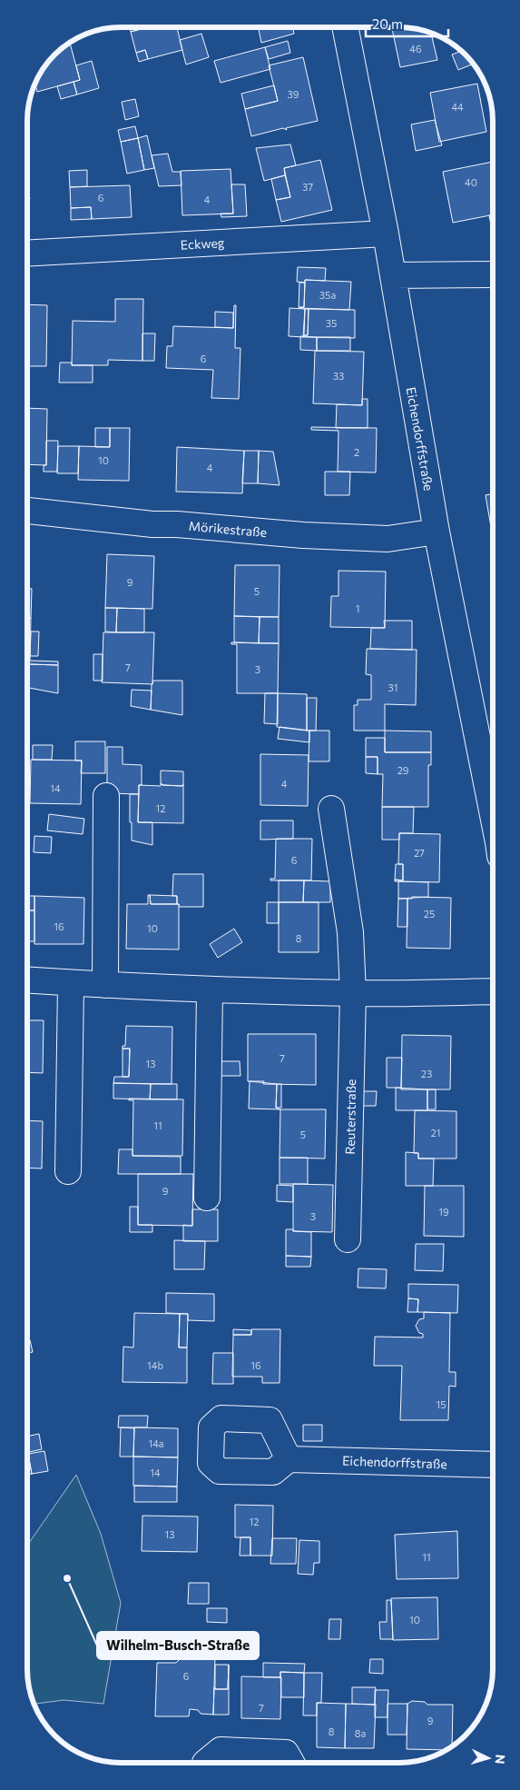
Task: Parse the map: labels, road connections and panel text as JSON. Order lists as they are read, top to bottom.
{
  "streets": {
    "street": [
      "Eckweg",
      "Eichendorffstraße",
      "Mörikestraße",
      "Reuterstraße"
    ]
  },
  "crossings": [
    ["Eckweg", "Eichendorffstraße"],
    ["Eichendorffstraße", "Mörikestraße"]
  ],
  "places": ["Wilhelm-Busch-Straße"],
  "house_numbers": [
    "46",
    "39",
    "44",
    "40",
    "37",
    "6",
    "4",
    "35a",
    "35",
    "6",
    "33",
    "2",
    "10",
    "4",
    "9",
    "5",
    "1",
    "7",
    "3",
    "31",
    "29",
    "4",
    "14",
    "12",
    "27",
    "6",
    "25",
    "16",
    "10",
    "8",
    "7",
    "13",
    "23",
    "11",
    "21",
    "5",
    "9",
    "19",
    "3",
    "14b",
    "16",
    "15",
    "14a",
    "14",
    "12",
    "13",
    "11",
    "10",
    "6",
    "7",
    "9",
    "8",
    "8a"
  ],
  "scale_bar": "20 m",
  "north": "right"
}
